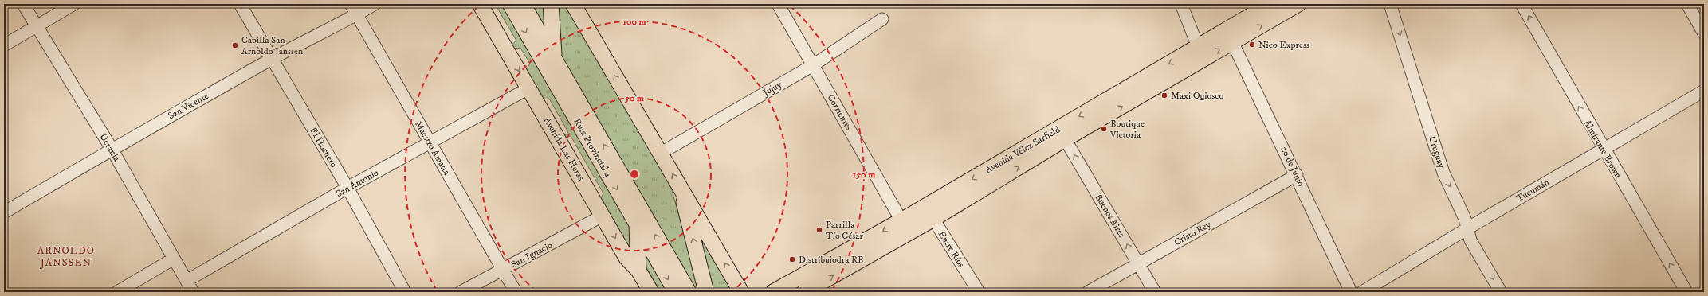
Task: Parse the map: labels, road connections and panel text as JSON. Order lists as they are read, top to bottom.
{
  "streets": {
    "main road": ["Ruta Provincial 4", "Avenida Las Heras", "Avenida Vélez Sarfield"],
    "street": [
      "Jujuy",
      "San Vicente",
      "Corrientes",
      "Ucrania",
      "El Hornero",
      "Maestro Amatta",
      "Almirante Brown",
      "Uruguay",
      "20 de Junio",
      "San Antonio",
      "Tucumán",
      "Buenos Aires",
      "Cristo Rey",
      "Entre Ríos",
      "San Ignacio"
    ]
  },
  "crossings": [
    ["Jujuy", "Corrientes"],
    ["San Vicente", "Ucrania"],
    ["San Vicente", "El Hornero"],
    ["San Vicente", "Maestro Amatta"],
    ["Corrientes", "Avenida Vélez Sarfield"],
    ["Ucrania", "San Antonio"],
    ["El Hornero", "San Antonio"],
    ["Maestro Amatta", "San Antonio"],
    ["Maestro Amatta", "San Ignacio"],
    ["Avenida Las Heras", "San Antonio"],
    ["Avenida Las Heras", "San Ignacio"],
    ["Almirante Brown", "Tucumán"],
    ["Avenida Vélez Sarfield", "20 de Junio"],
    ["Avenida Vélez Sarfield", "Buenos Aires"],
    ["Avenida Vélez Sarfield", "Entre Ríos"],
    ["Uruguay", "Tucumán"],
    ["20 de Junio", "Cristo Rey"],
    ["Buenos Aires", "Cristo Rey"]
  ],
  "one_way": ["Almirante Brown", "Uruguay", "Buenos Aires"],
  "districts": ["ARNOLDO JANSSEN"],
  "places": [
    "Nico Express",
    "Capilla San Arnoldo Janssen",
    "Maxi Quiosco",
    "Boutique Victoria",
    "Parrilla Tío César",
    "Distribuiodra RB"
  ],
  "rings": ["100 m", "50 m", "150 m"]
}
